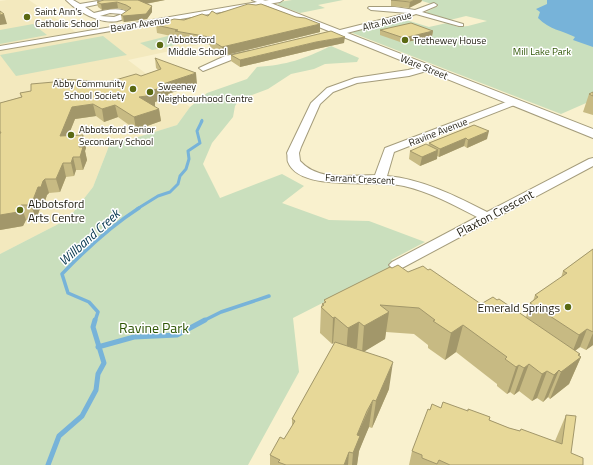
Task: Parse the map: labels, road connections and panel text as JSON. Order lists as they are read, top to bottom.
{
  "streets": {
    "main road": ["Ware Street"],
    "street": [
      "Alta Avenue",
      "Bevan Avenue",
      "Ravine Avenue",
      "Farrant Crescent",
      "Plaxton Crescent"
    ]
  },
  "crossings": [
    ["Alta Avenue", "Ware Street"],
    ["Bevan Avenue", "Ware Street"],
    ["Ware Street", "Ravine Avenue"],
    ["Ware Street", "Farrant Crescent"],
    ["Ravine Avenue", "Farrant Crescent"],
    ["Farrant Crescent", "Plaxton Crescent"]
  ],
  "water": ["Willband Creek"],
  "parks": ["Mill Lake Park", "Ravine Park"],
  "places": [
    "Saint Ann's Catholic School",
    "Trethewey House",
    "Abbotsford Middle School",
    "Abby Community School Society",
    "Sweeney Neighbourhood Centre",
    "Abbotsford Senior Secondary School",
    "Abbotsford Arts Centre",
    "Emerald Springs"
  ]
}
